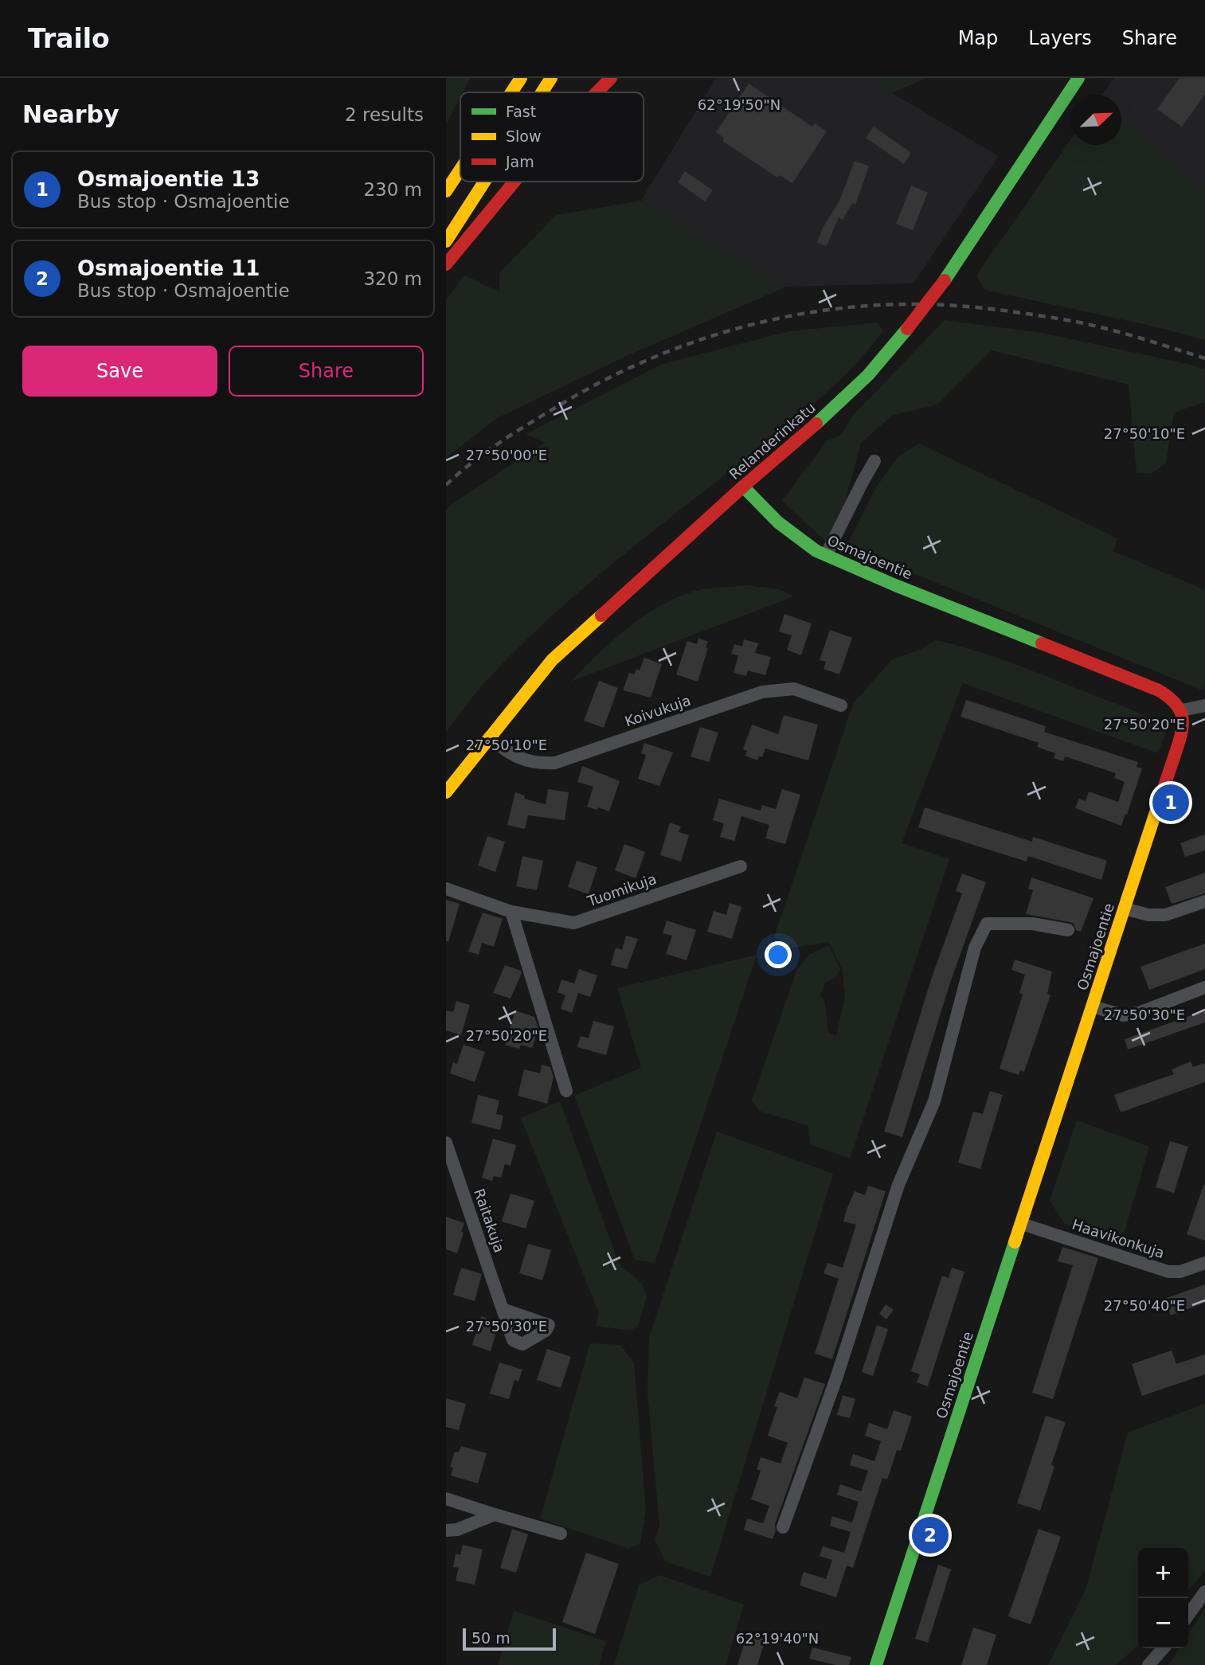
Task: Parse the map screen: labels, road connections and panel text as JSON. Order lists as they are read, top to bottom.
{
  "streets": {
    "main road": ["Relanderinkatu", "Osmajoentie"],
    "street": [
      "Koivukuja",
      "Tuomikuja",
      "Raitakuja",
      "Haavikonkuja"
    ]
  },
  "crossings": [
    ["Relanderinkatu", "Osmajoentie"],
    ["Relanderinkatu", "Koivukuja"],
    ["Osmajoentie", "Haavikonkuja"]
  ],
  "legend": ["Fast", "Slow", "Jam"],
  "scale_bar": "50 m",
  "north": "top right",
  "page": {
    "header": "Trailo",
    "nav": ["Map", "Layers", "Share"],
    "heading": ["Nearby", "2 results"],
    "list": [
      {
        "mark": "1",
        "name": "Osmajoentie 13",
        "note": "Bus stop · Osmajoentie",
        "value": "230 m"
      },
      {
        "mark": "2",
        "name": "Osmajoentie 11",
        "note": "Bus stop · Osmajoentie",
        "value": "320 m"
      }
    ],
    "buttons": ["Save", "Share"],
    "pins": ["1", "2"],
    "map_buttons": ["+", "−"],
    "scale": "50 m"
  },
  "coordinates": [
    "62°19'50\"N",
    "27°50'10\"E",
    "27°50'00\"E",
    "27°50'20\"E",
    "27°50'30\"E",
    "27°50'40\"E",
    "62°19'40\"N"
  ]
}
